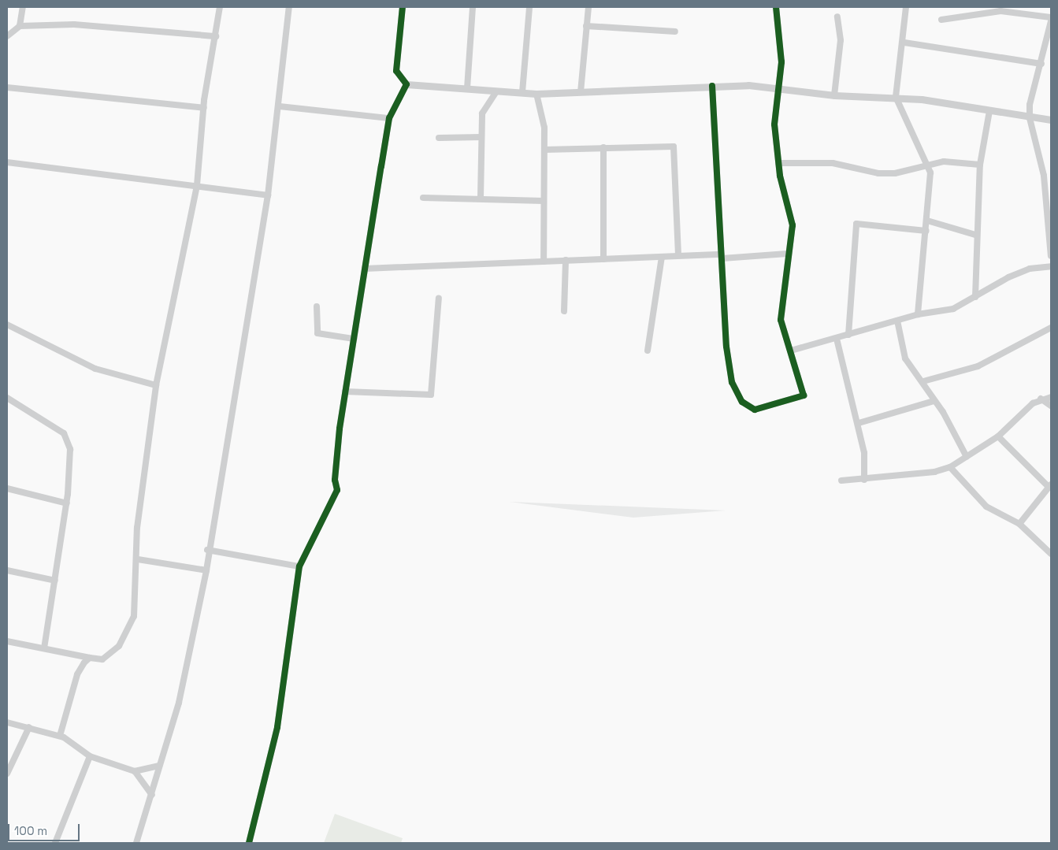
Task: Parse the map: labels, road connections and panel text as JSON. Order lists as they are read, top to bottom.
{
  "scale_bar": "100 m"
}
